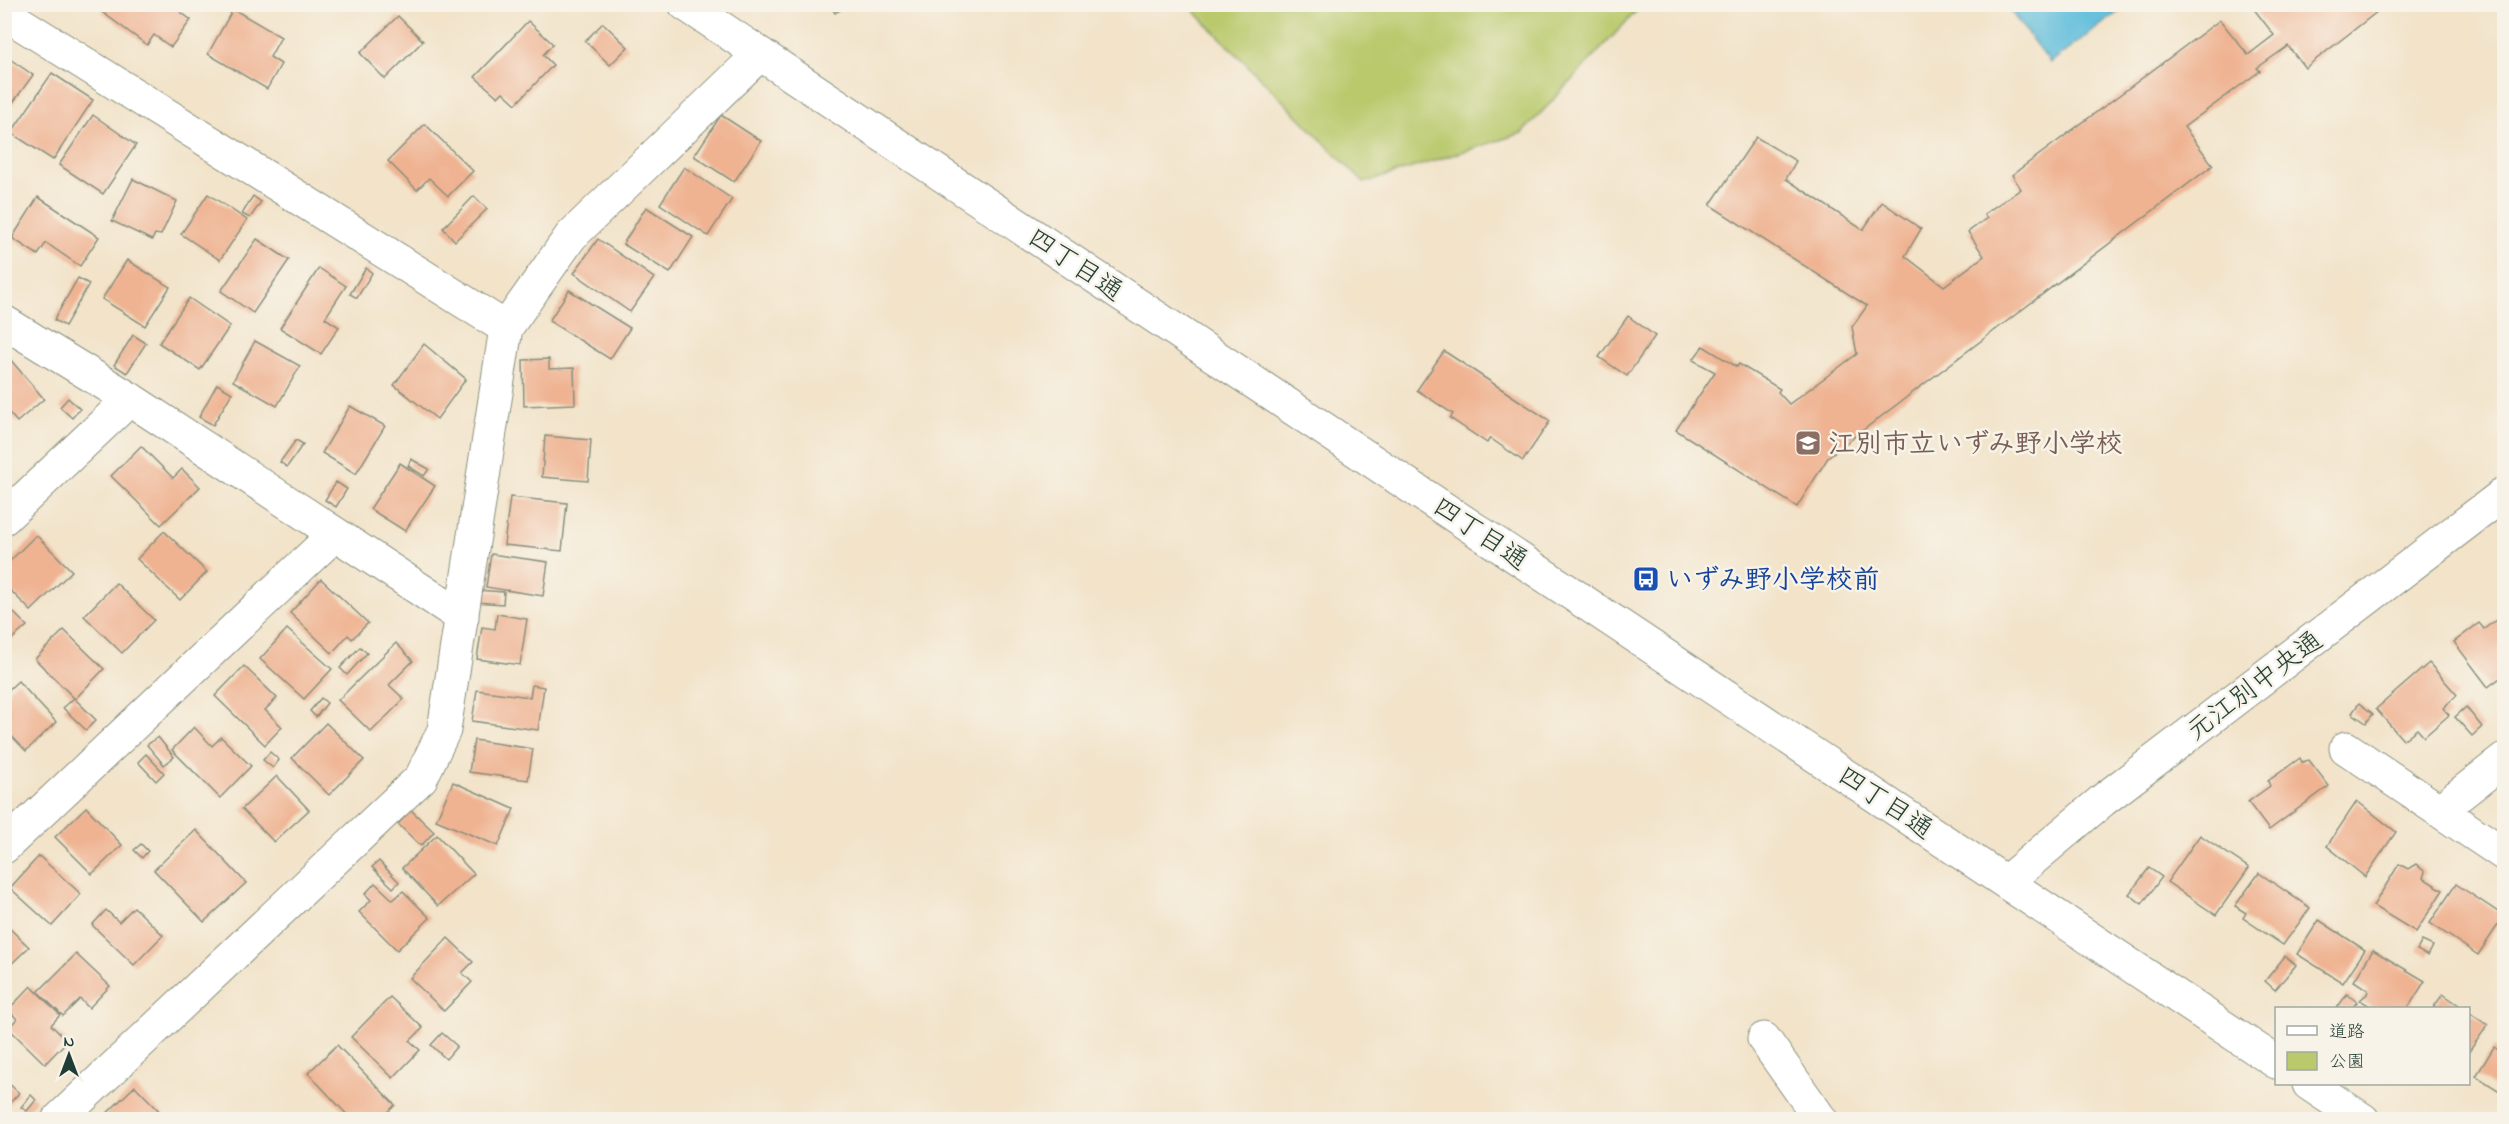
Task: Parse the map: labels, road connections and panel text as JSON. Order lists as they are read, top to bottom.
{
  "streets": {
    "street": ["四丁目通", "元江別中央通"]
  },
  "crossings": [
    ["四丁目通", "元江別中央通"]
  ],
  "places": {
    "school or university": ["江別市立いずみ野小学校"],
    "bus stop": ["いずみ野小学校前"]
  },
  "legend": ["道路", "公園"],
  "north": "top"
}
